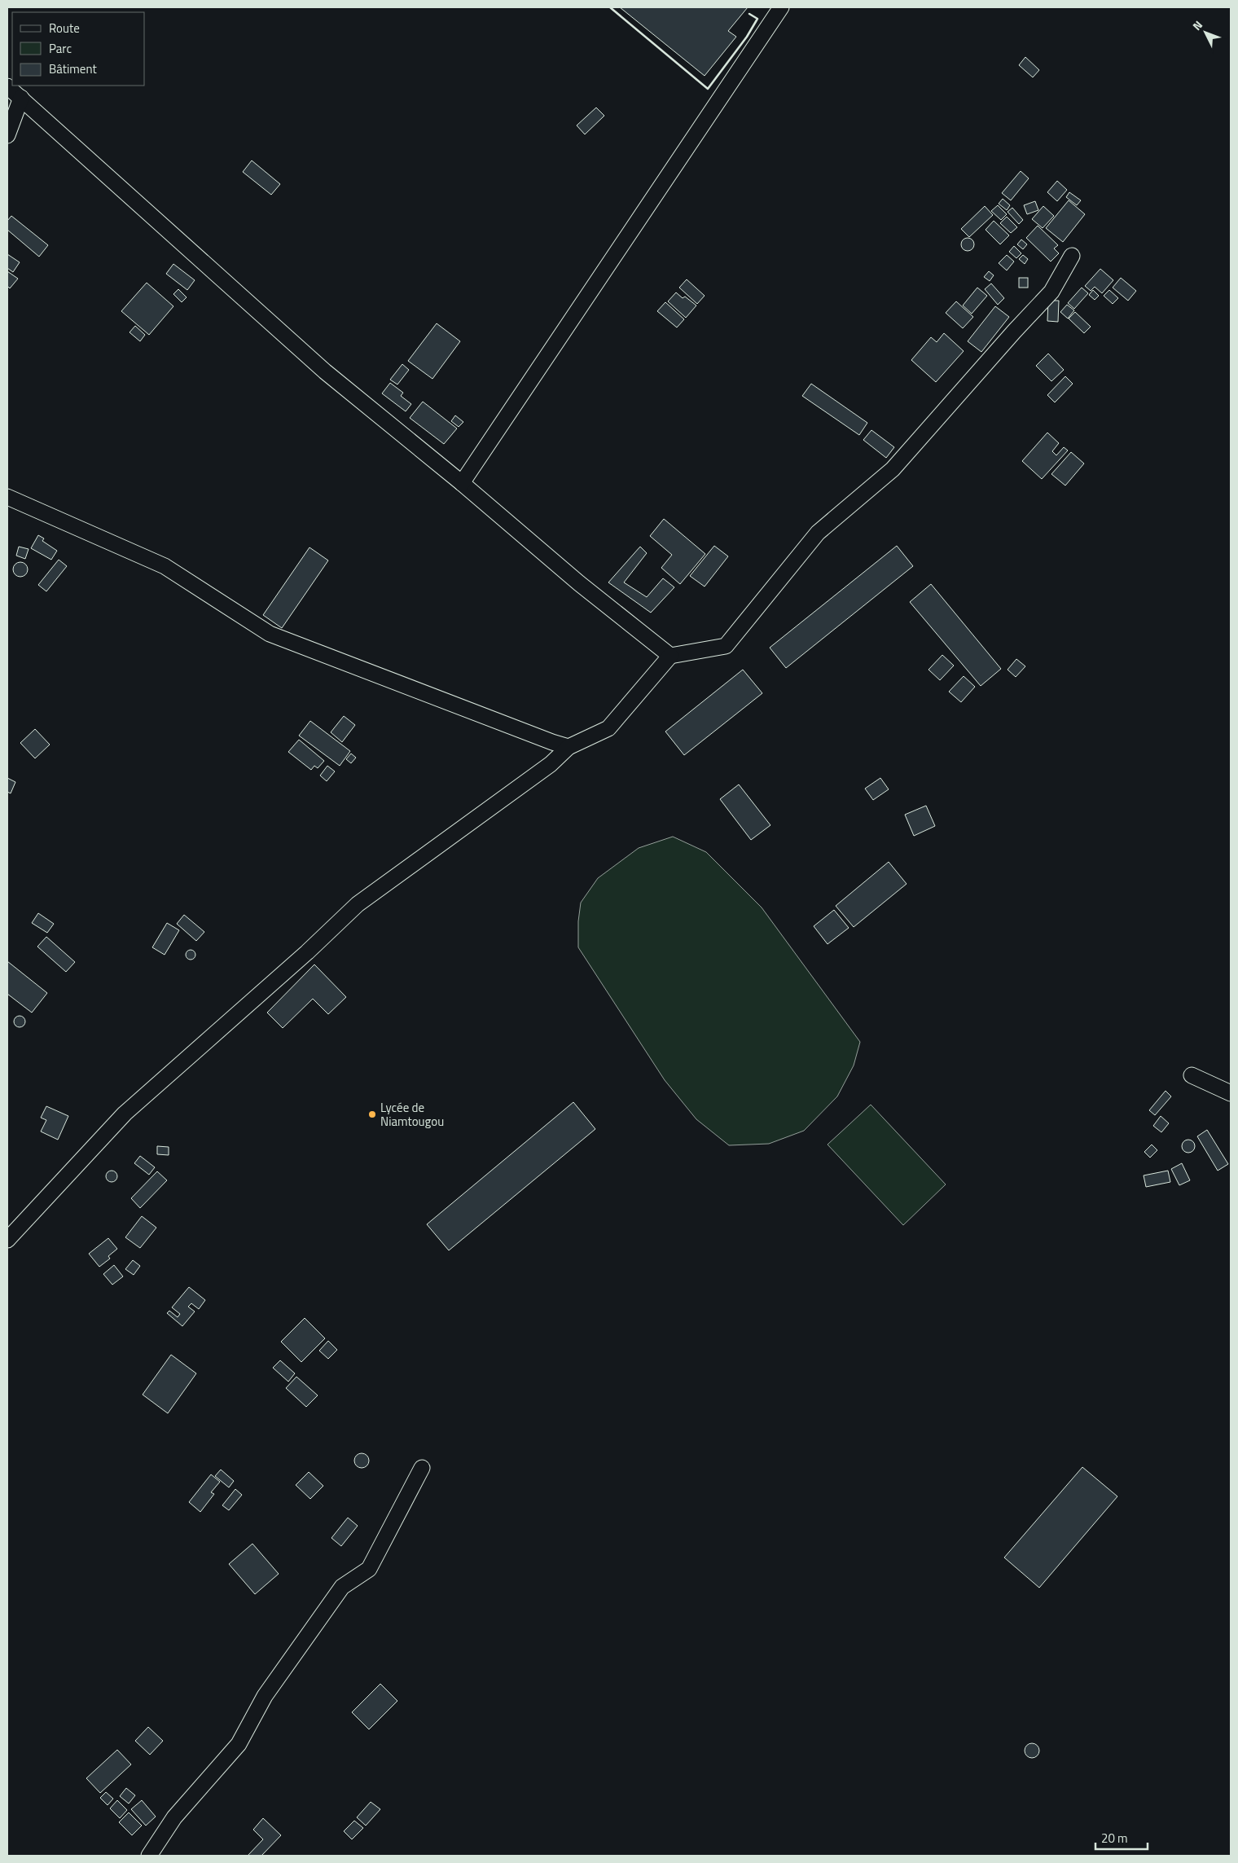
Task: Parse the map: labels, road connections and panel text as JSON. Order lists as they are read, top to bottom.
{
  "places": ["Lycée de Niamtougou"],
  "legend": ["Route", "Parc", "Bâtiment"],
  "scale_bar": "20 m",
  "north": "top left"
}
